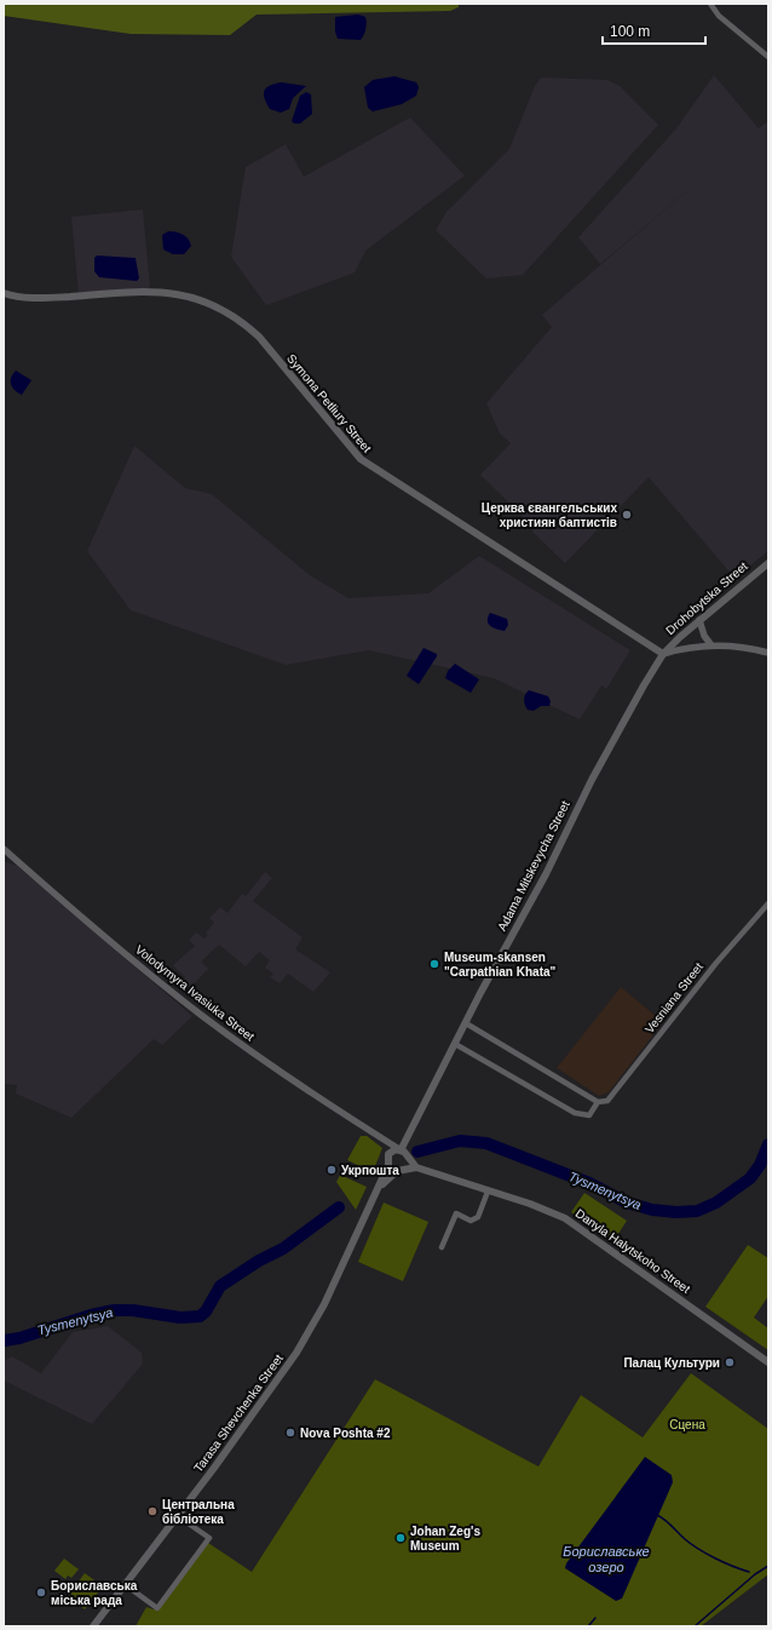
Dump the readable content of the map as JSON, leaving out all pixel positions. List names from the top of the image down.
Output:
{
  "streets": {
    "main road": [
      "Symona Petliury Street",
      "Drohobytska Street",
      "Adama Mitskevycha Street",
      "Danyla Halytskoho Street",
      "Tarasa Shevchenka Street"
    ],
    "street": ["Volodymyra Ivasiuka Street", "Vesniana Street"]
  },
  "crossings": [
    ["Symona Petliury Street", "Drohobytska Street"],
    ["Symona Petliury Street", "Adama Mitskevycha Street"],
    ["Drohobytska Street", "Adama Mitskevycha Street"],
    ["Adama Mitskevycha Street", "Volodymyra Ivasiuka Street"],
    ["Adama Mitskevycha Street", "Vesniana Street"]
  ],
  "water": ["Tysmenytsya", "Бориславське озеро"],
  "parks": ["Сцена"],
  "places": [
    "Церква євангельських християн баптистів",
    "Museum-skansen \"Carpathian Khata\"",
    "Укрпошта",
    "Палац Культури",
    "Nova Poshta #2",
    "Центральна бібліотека",
    "Johan Zeg's Museum",
    "Бориславська міська рада"
  ],
  "scale_bar": "100 m"
}
